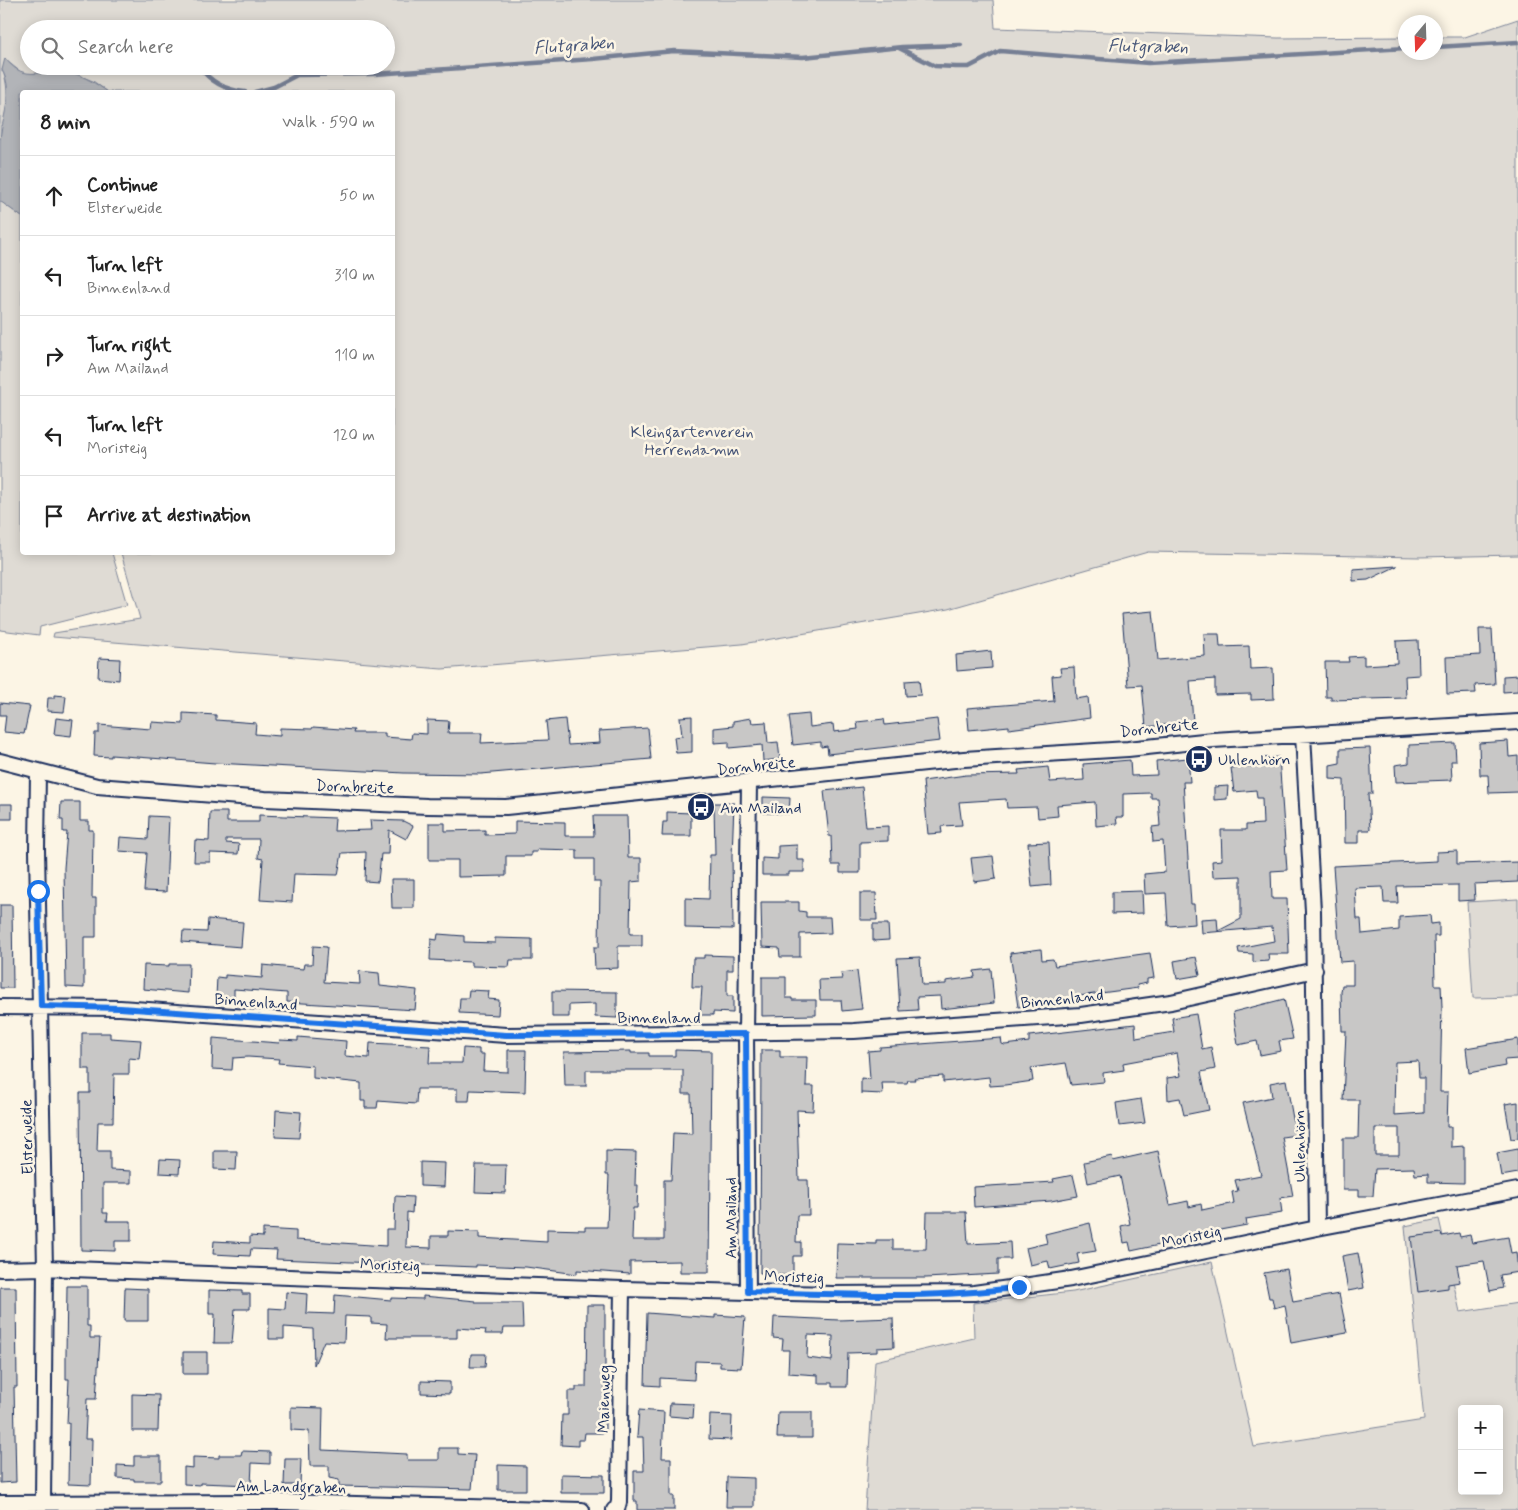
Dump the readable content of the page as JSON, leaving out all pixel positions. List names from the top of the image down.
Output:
{
  "streets": {
    "street": [
      "Dornbreite",
      "Binnenland",
      "Elsterweide",
      "Uhlenhörn",
      "Am Mailand",
      "Moristeig",
      "Maienweg",
      "Am Landgraben"
    ]
  },
  "crossings": [
    ["Dornbreite", "Elsterweide"],
    ["Dornbreite", "Uhlenhörn"],
    ["Dornbreite", "Am Mailand"],
    ["Binnenland", "Elsterweide"],
    ["Binnenland", "Uhlenhörn"],
    ["Binnenland", "Am Mailand"],
    ["Elsterweide", "Moristeig"],
    ["Elsterweide", "Am Landgraben"],
    ["Uhlenhörn", "Moristeig"],
    ["Am Mailand", "Moristeig"],
    ["Moristeig", "Maienweg"]
  ],
  "water": ["Flutgraben"],
  "parks": ["Kleingartenverein Herrendamm"],
  "places": {
    "bus stop": ["Uhlenhörn", "Am Mailand"]
  },
  "north": "bottom",
  "page": {
    "search": "Search here",
    "heading": ["8 min", "Walk · 590 m"],
    "list": [
      ["Continue", "Elsterweide", "50 m"],
      ["Turn left", "Binnenland", "310 m"],
      ["Turn right", "Am Mailand", "110 m"],
      ["Turn left", "Moristeig", "120 m"],
      "Arrive at destination"
    ],
    "map_buttons": ["+", "−"]
  }
}
